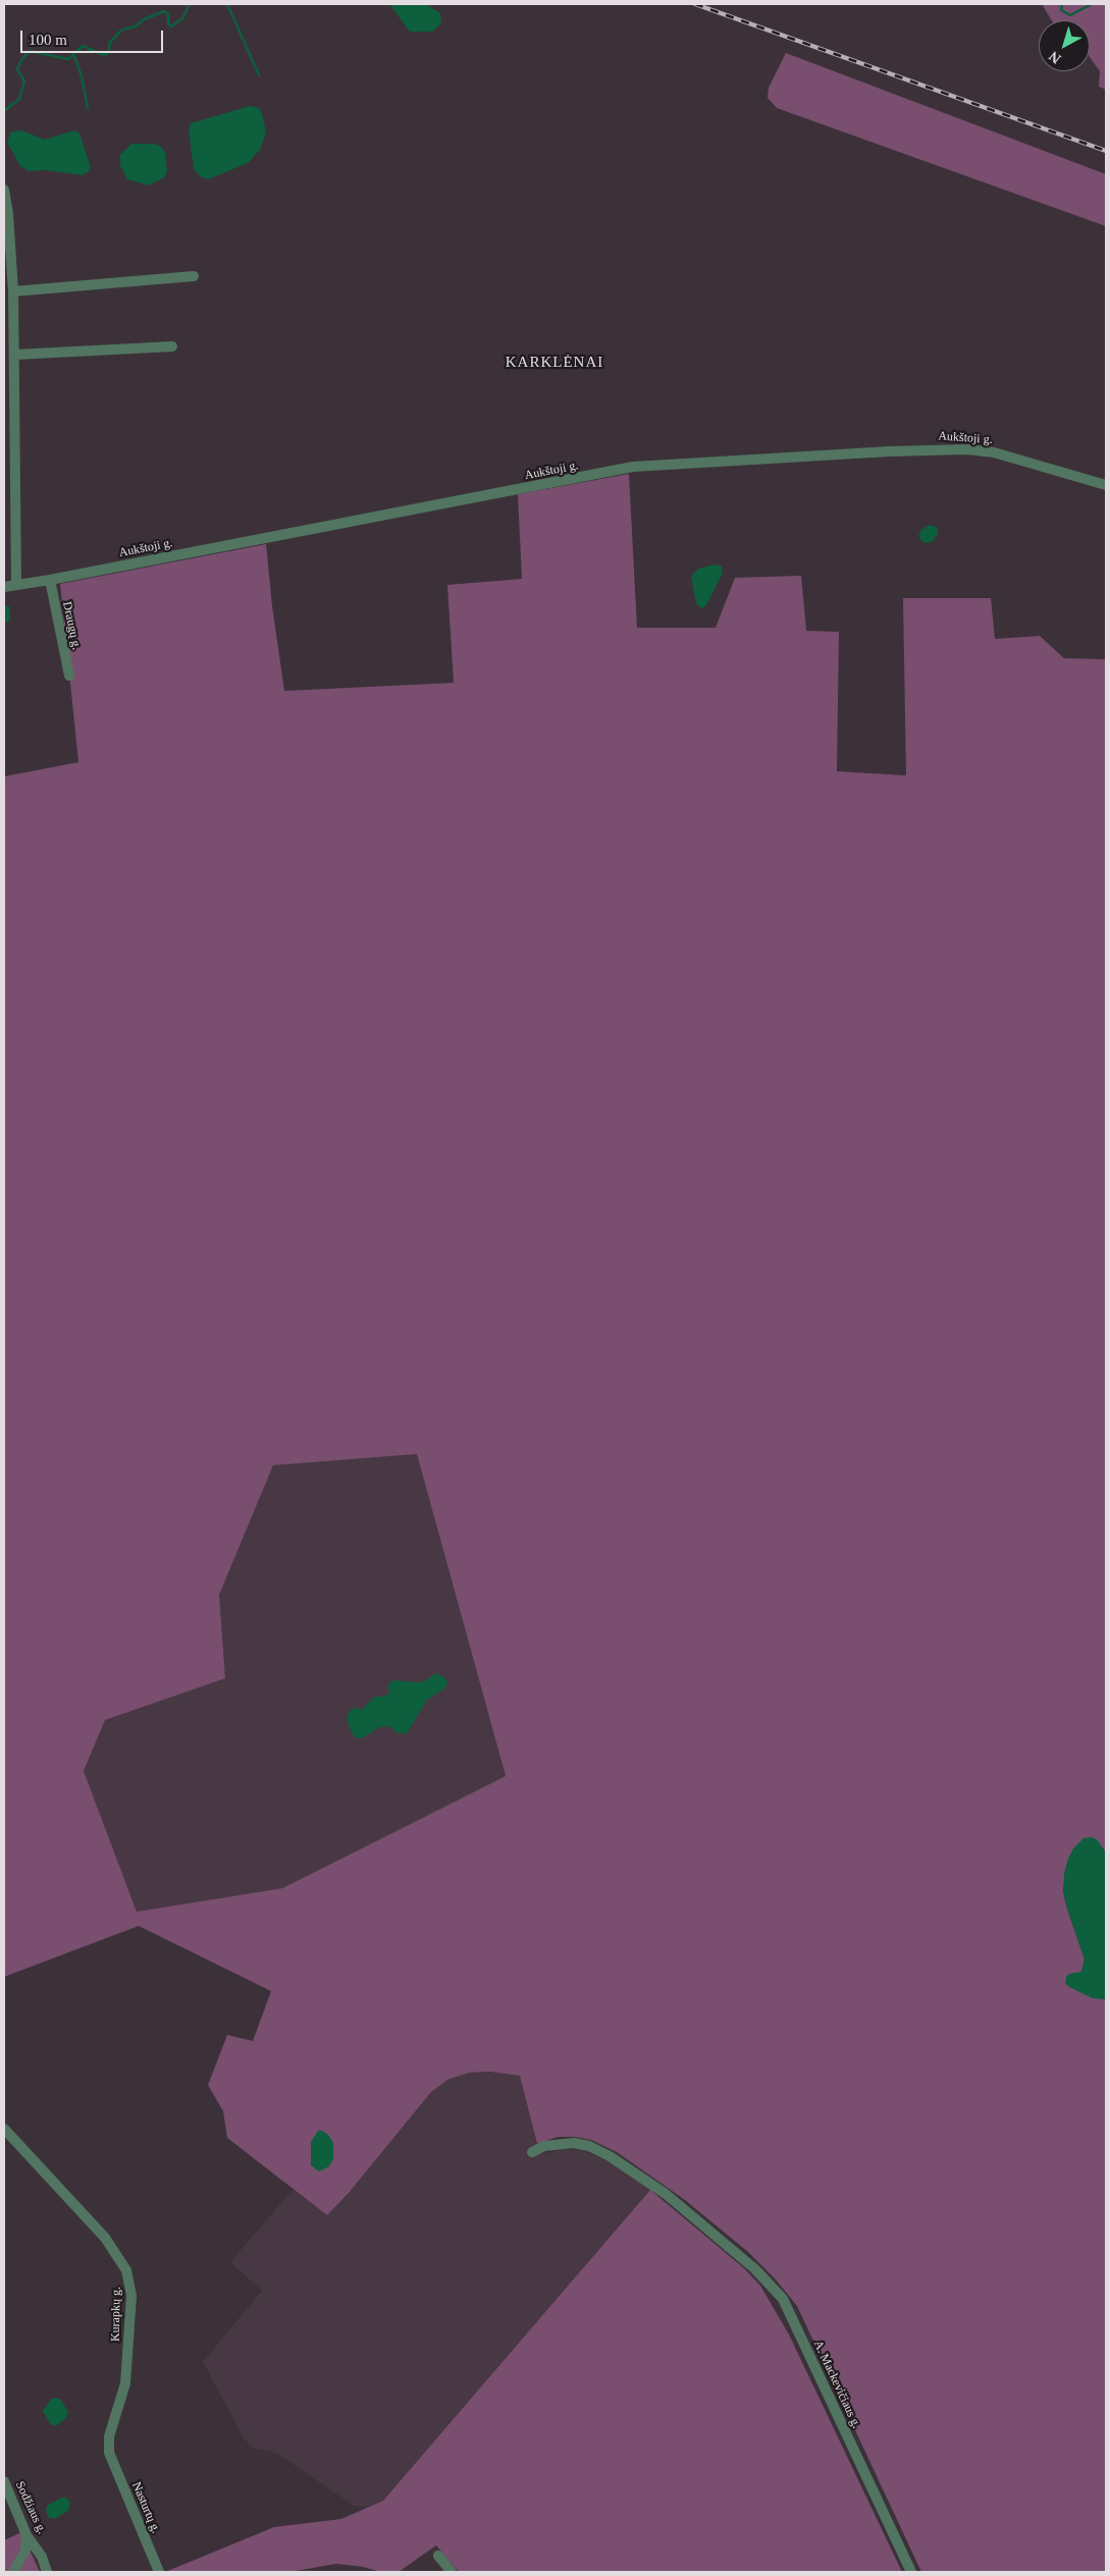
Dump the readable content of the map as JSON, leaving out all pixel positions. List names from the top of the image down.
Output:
{
  "streets": {
    "street": [
      "Aukštoji g.",
      "Draugų g.",
      "Kurapkų g.",
      "A. Mackevičiaus g.",
      "Sodžiaus g.",
      "Nasturtų g."
    ]
  },
  "crossings": [
    ["Aukštoji g.", "Draugų g."],
    ["Kurapkų g.", "Nasturtų g."]
  ],
  "districts": ["KARKLĖNAI"],
  "scale_bar": "100 m",
  "north": "bottom left"
}
